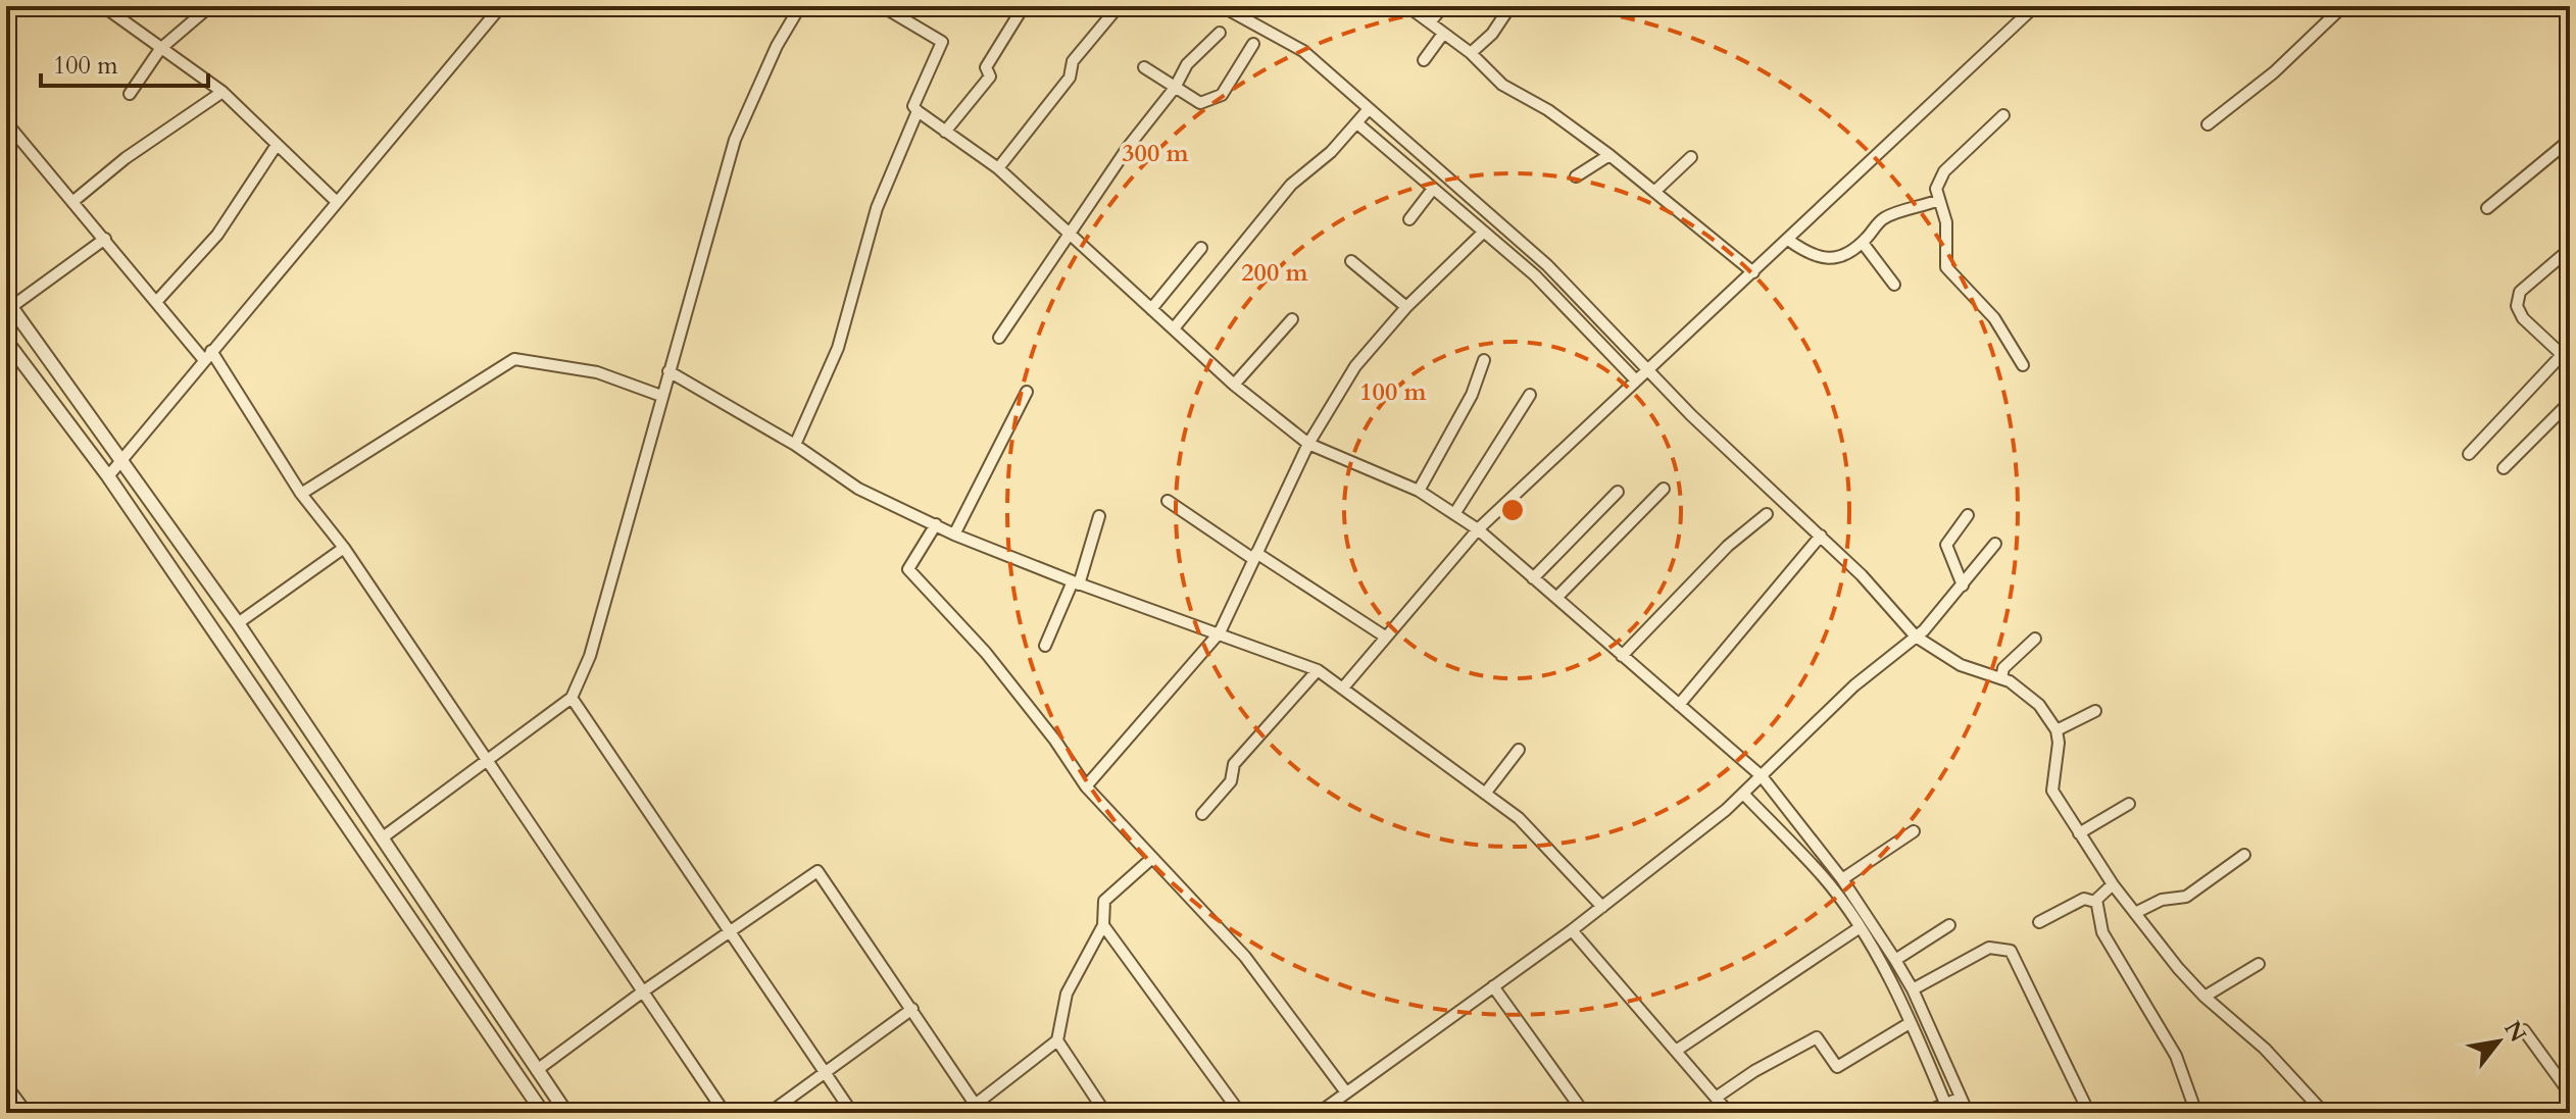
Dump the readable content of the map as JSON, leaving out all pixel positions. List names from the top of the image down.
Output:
{
  "scale_bar": "100 m",
  "north": "top right",
  "rings": ["300 m", "200 m", "100 m"]
}
